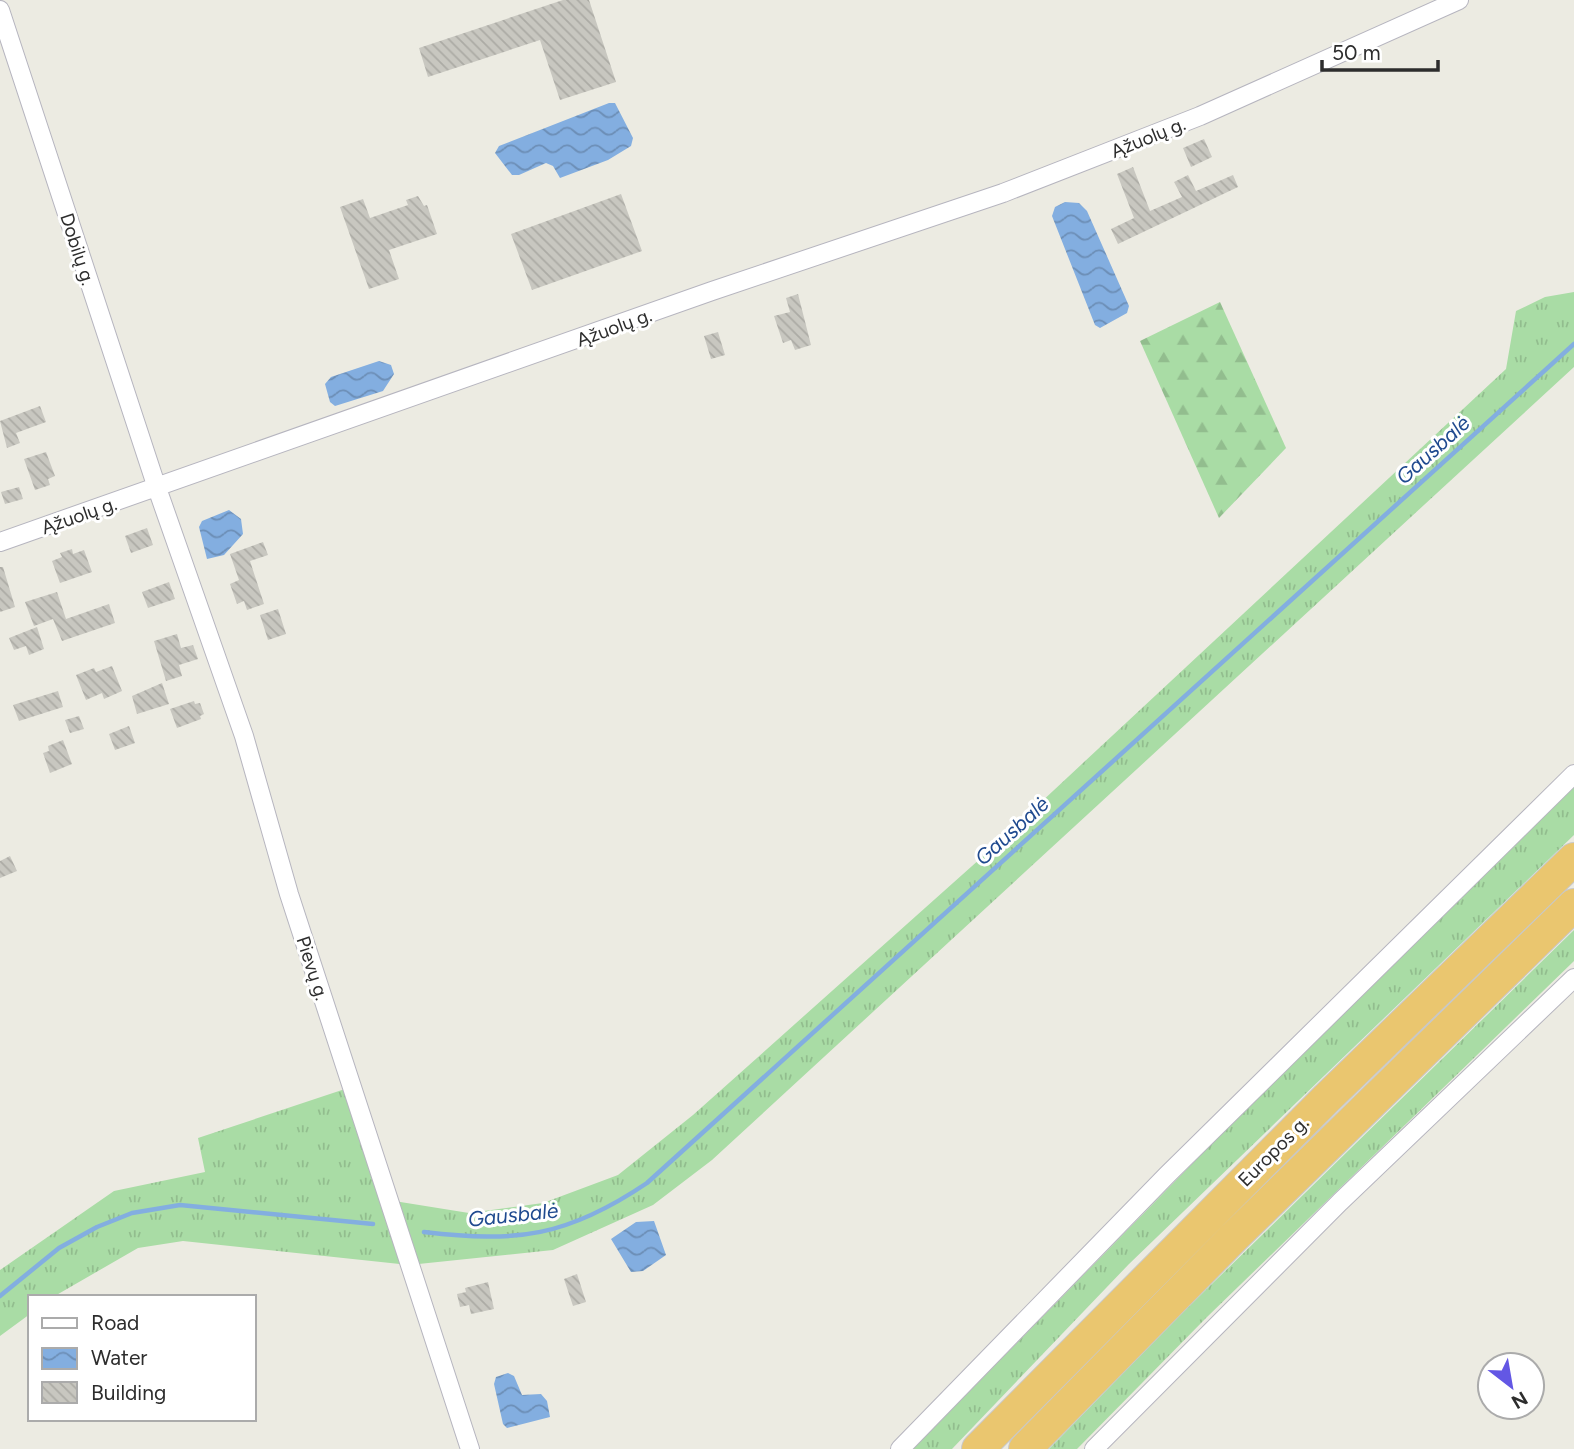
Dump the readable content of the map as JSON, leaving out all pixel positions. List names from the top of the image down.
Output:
{
  "streets": {
    "highway": ["Europos g."],
    "street": ["Ąžuolų g.", "Dobilų g.", "Pievų g."]
  },
  "crossings": [
    ["Ąžuolų g.", "Dobilų g."],
    ["Ąžuolų g.", "Pievų g."],
    ["Dobilų g.", "Pievų g."]
  ],
  "water": ["Gausbalė"],
  "legend": ["Road", "Water", "Building"],
  "scale_bar": "50 m",
  "north": "bottom right"
}
